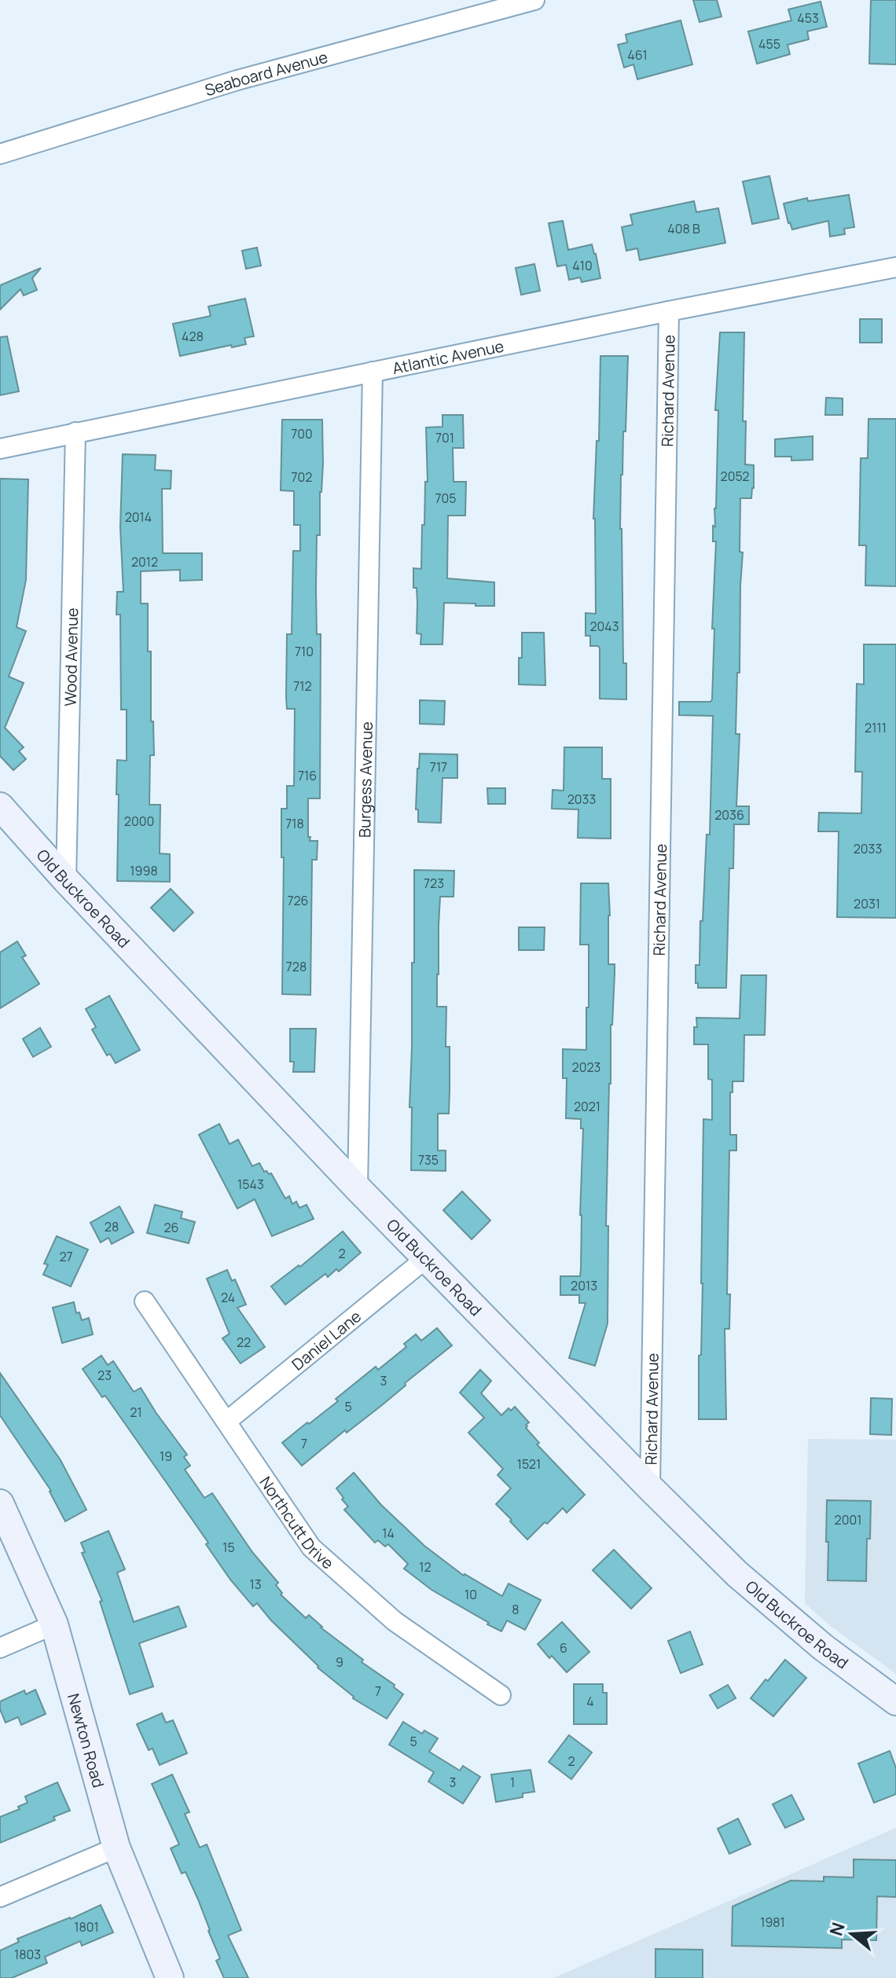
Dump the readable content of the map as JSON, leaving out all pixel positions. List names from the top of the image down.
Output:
{
  "streets": {
    "main road": ["Old Buckroe Road", "Newton Road"],
    "street": [
      "Seaboard Avenue",
      "Atlantic Avenue",
      "Richard Avenue",
      "Wood Avenue",
      "Burgess Avenue",
      "Daniel Lane",
      "Northcutt Drive"
    ]
  },
  "crossings": [
    ["Atlantic Avenue", "Richard Avenue"],
    ["Atlantic Avenue", "Wood Avenue"],
    ["Atlantic Avenue", "Burgess Avenue"],
    ["Richard Avenue", "Old Buckroe Road"],
    ["Wood Avenue", "Old Buckroe Road"],
    ["Burgess Avenue", "Old Buckroe Road"],
    ["Old Buckroe Road", "Daniel Lane"],
    ["Daniel Lane", "Northcutt Drive"]
  ],
  "house_numbers": [
    "453",
    "455",
    "461",
    "408 B",
    "410",
    "428",
    "700",
    "701",
    "2052",
    "702",
    "705",
    "2014",
    "2012",
    "2043",
    "710",
    "712",
    "2111",
    "717",
    "716",
    "2033",
    "2036",
    "2000",
    "718",
    "2033",
    "1998",
    "723",
    "726",
    "2031",
    "728",
    "2023",
    "2021",
    "735",
    "1543",
    "28",
    "26",
    "2",
    "27",
    "2013",
    "24",
    "22",
    "23",
    "3",
    "5",
    "21",
    "7",
    "19",
    "1521",
    "2001",
    "14",
    "15",
    "12",
    "13",
    "10",
    "8",
    "6",
    "9",
    "7",
    "4",
    "5",
    "2",
    "3",
    "1",
    "1981",
    "1801",
    "1803"
  ],
  "north": "left"
}
